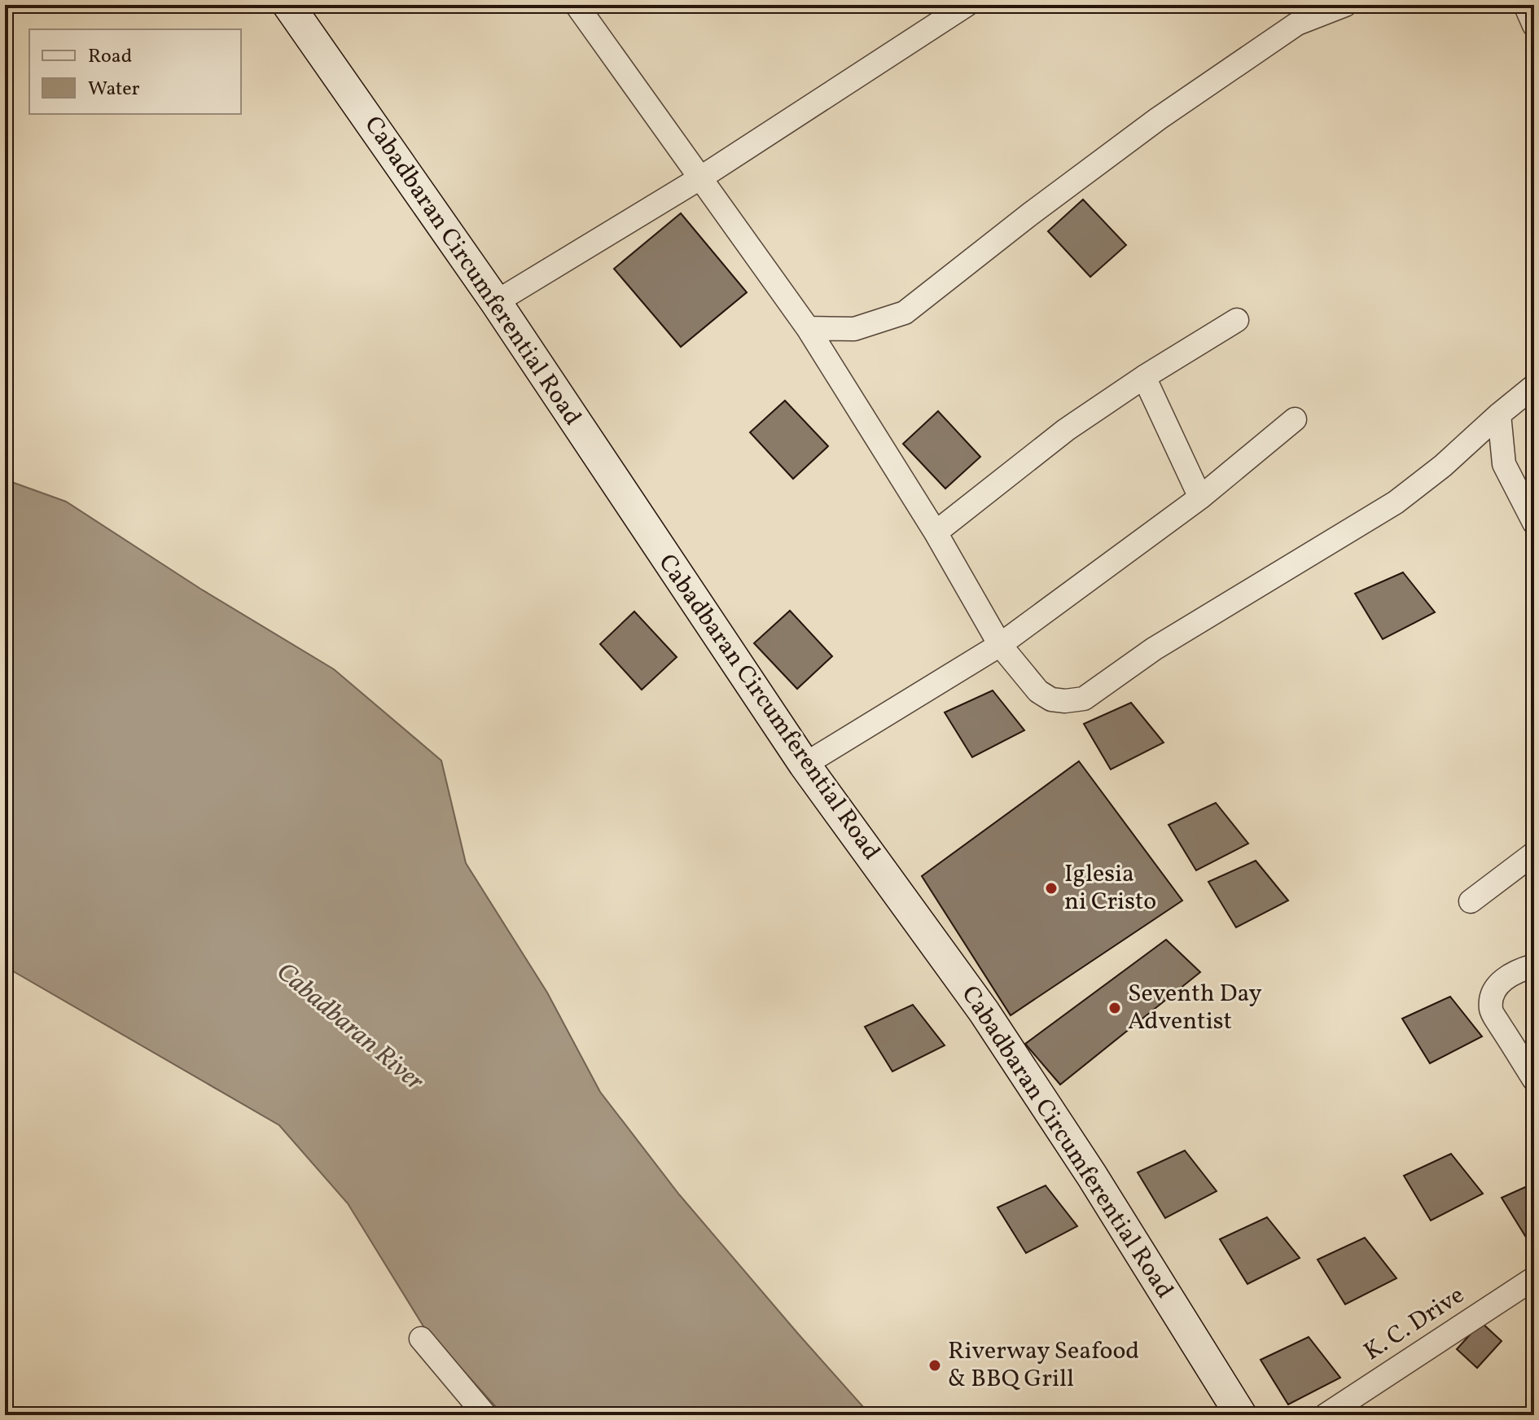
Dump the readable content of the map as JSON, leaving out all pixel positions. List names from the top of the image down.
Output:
{
  "streets": {
    "main road": ["Cabadbaran Circumferential Road"],
    "street": ["K. C. Drive"]
  },
  "water": ["Cabadbaran River"],
  "places": ["Iglesia ni Cristo", "Seventh Day Adventist", "Riverway Seafood & BBQ Grill"],
  "legend": ["Road", "Water"]
}
